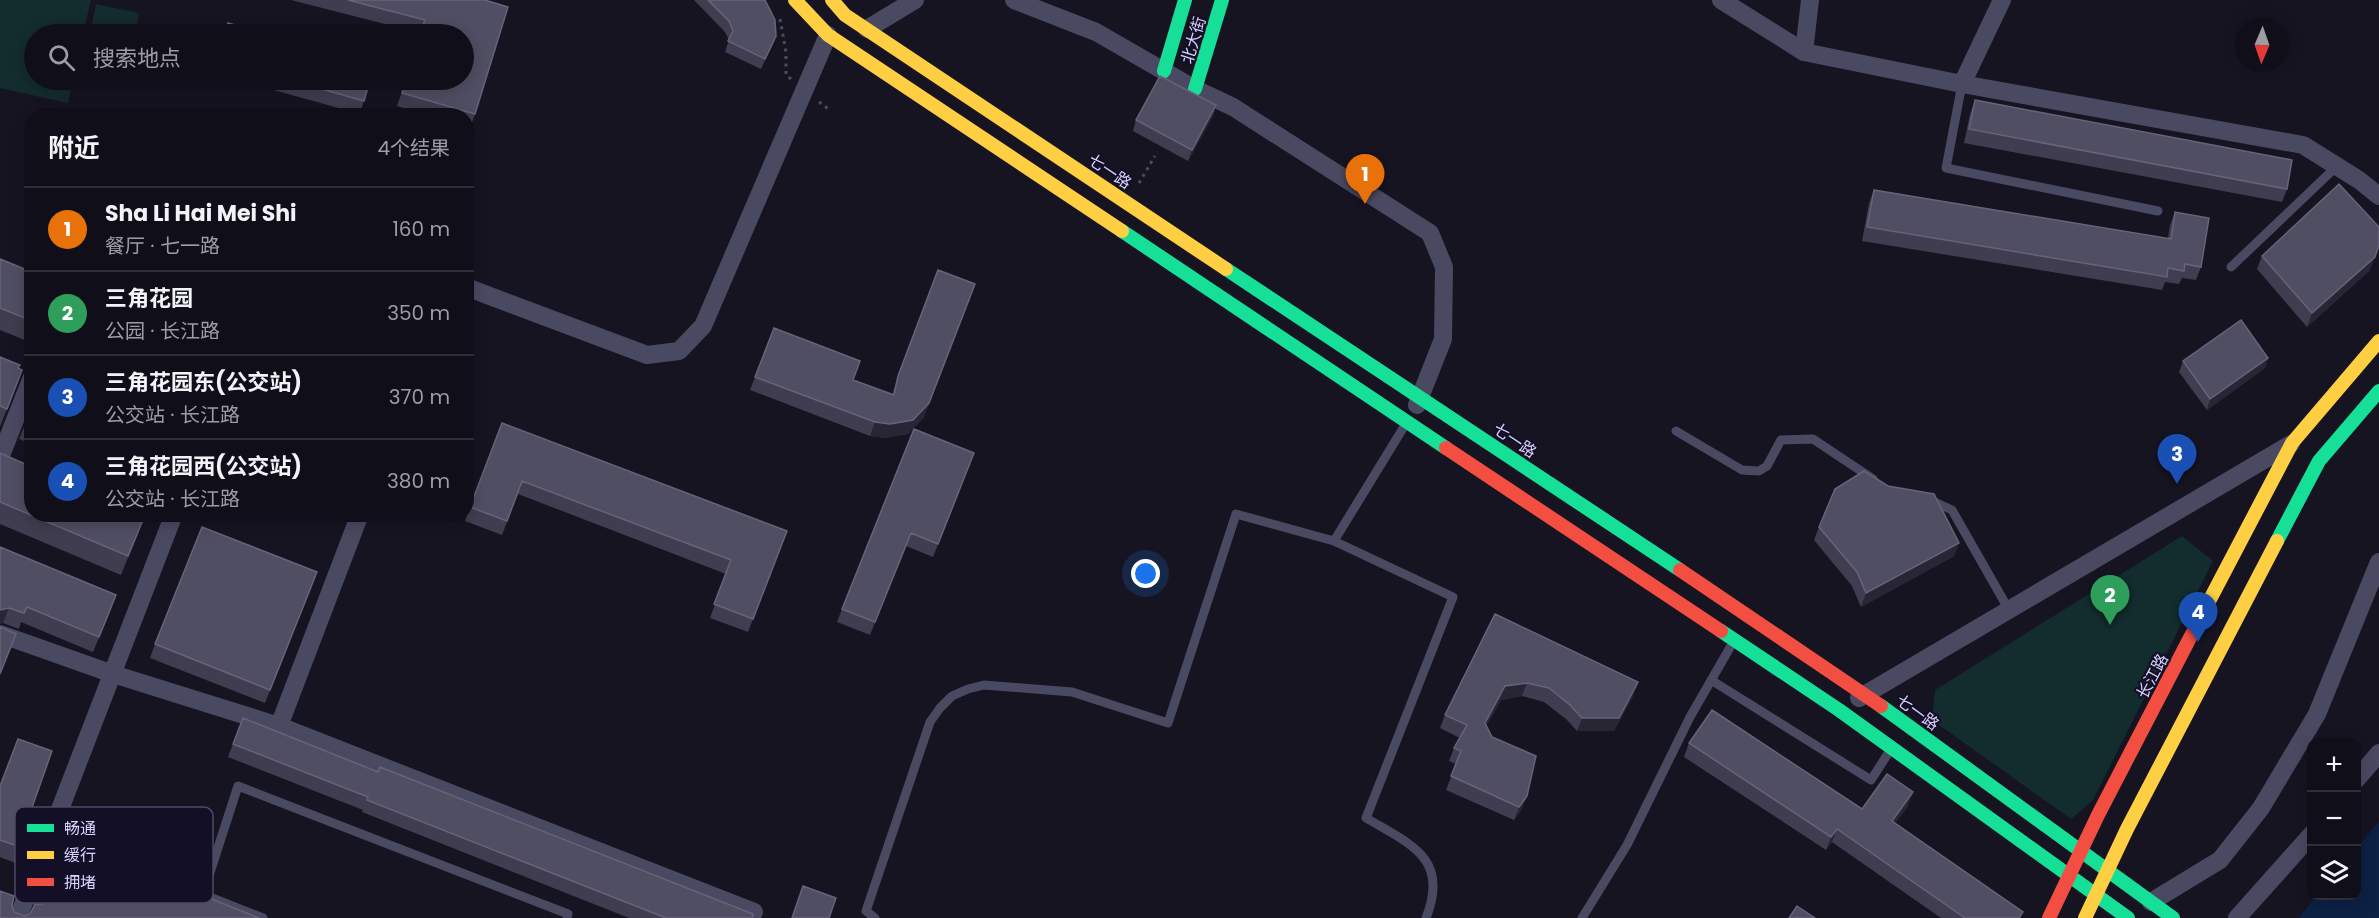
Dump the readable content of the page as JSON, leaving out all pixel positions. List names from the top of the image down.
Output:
{
  "streets": {
    "main road": ["北大街", "七一路", "长江路"]
  },
  "crossings": [
    ["七一路", "长江路"]
  ],
  "legend": ["畅通", "缓行", "拥堵"],
  "north": "bottom",
  "page": {
    "search": "搜索地点",
    "heading": ["附近", "4个结果"],
    "pins": [
      "1",
      "3",
      "2",
      "4"
    ],
    "list": [
      {
        "mark": "1",
        "name": "Sha Li Hai Mei Shi",
        "note": "餐厅 · 七一路",
        "value": "160 m"
      },
      {
        "mark": "2",
        "name": "三角花园",
        "note": "公园 · 长江路",
        "value": "350 m"
      },
      {
        "mark": "3",
        "name": "三角花园东(公交站)",
        "note": "公交站 · 长江路",
        "value": "370 m"
      },
      {
        "mark": "4",
        "name": "三角花园西(公交站)",
        "note": "公交站 · 长江路",
        "value": "380 m"
      }
    ],
    "map_buttons": ["+", "−"]
  }
}
